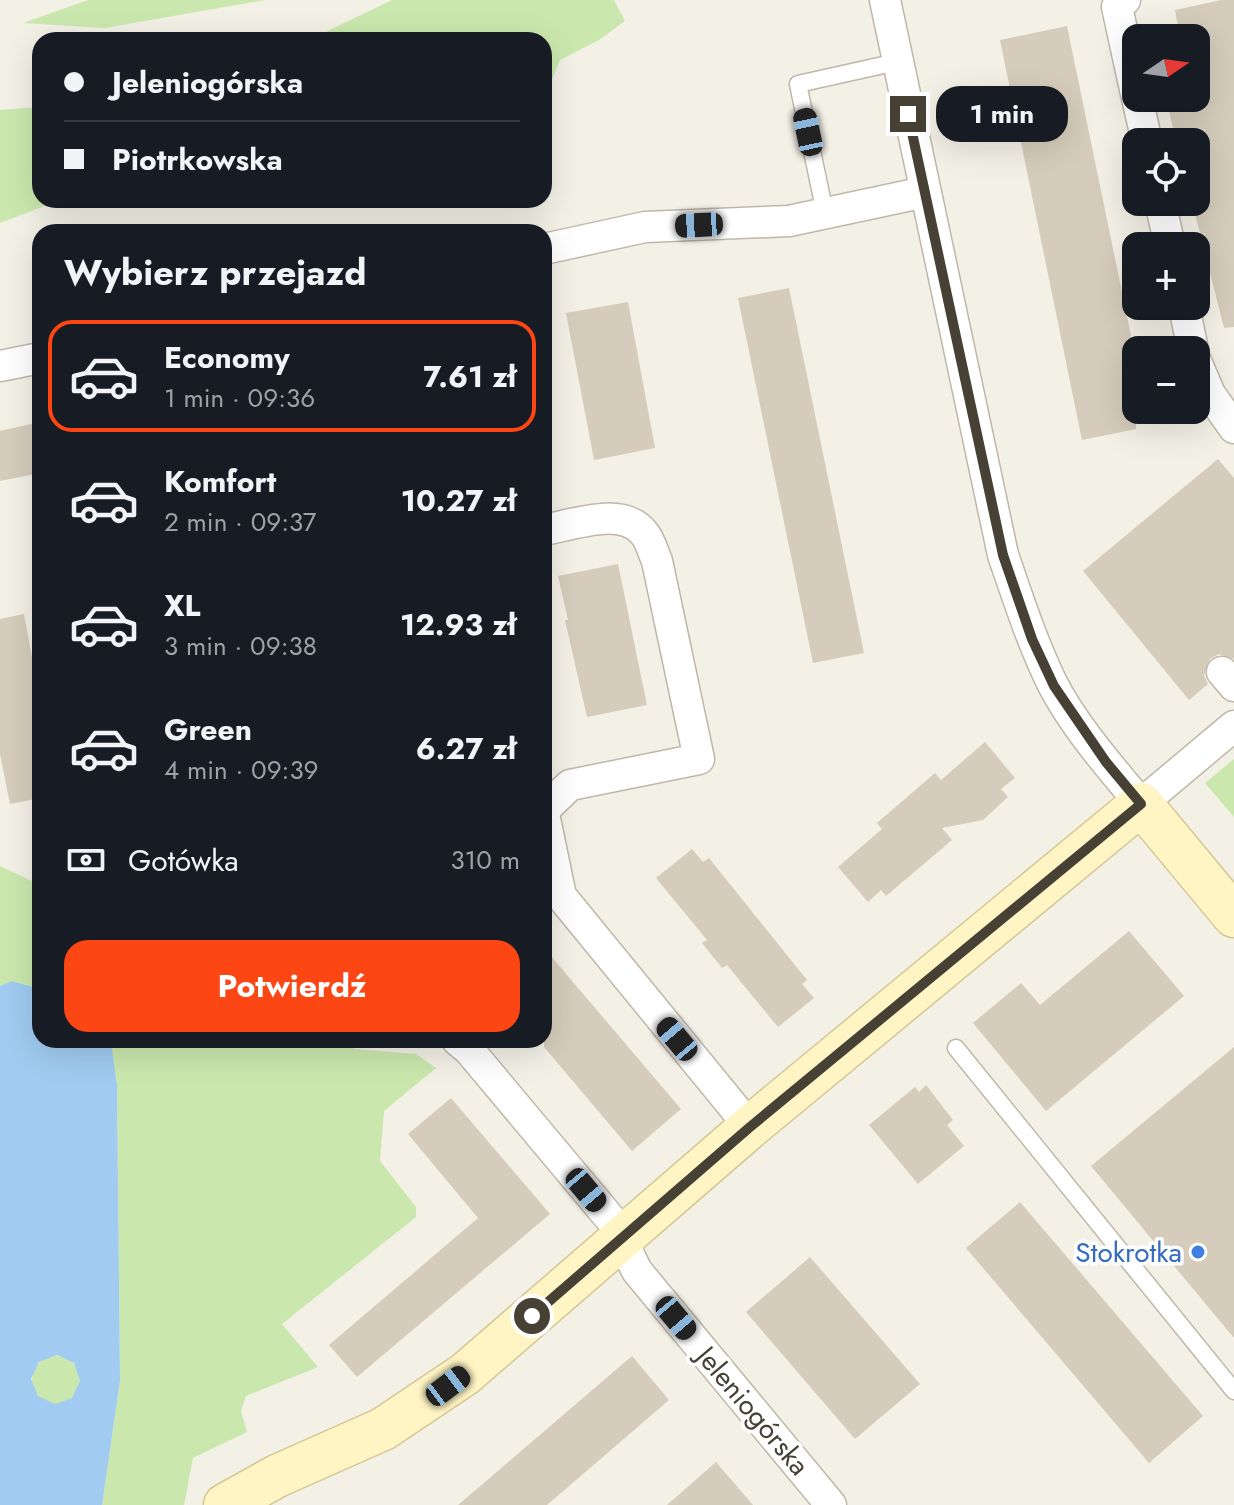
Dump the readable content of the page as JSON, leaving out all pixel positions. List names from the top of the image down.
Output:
{
  "streets": {
    "street": ["Jeleniogórska"]
  },
  "places": ["Stokrotka"],
  "north": "right",
  "page": {
    "map_buttons": ["+", "−"],
    "banner": ["Jeleniogórska", "Piotrkowska"],
    "bubble": "1 min",
    "heading": "Wybierz przejazd",
    "list": [
      {
        "name": "Economy",
        "note": "1 min · 09:36",
        "value": "7.61 zł"
      },
      {
        "name": "Komfort",
        "note": "2 min · 09:37",
        "value": "10.27 zł"
      },
      {
        "name": "XL",
        "note": "3 min · 09:38",
        "value": "12.93 zł"
      },
      {
        "name": "Green",
        "note": "4 min · 09:39",
        "value": "6.27 zł"
      }
    ],
    "pay": ["Gotówka", "310 m"],
    "buttons": "Potwierdź"
  }
}
